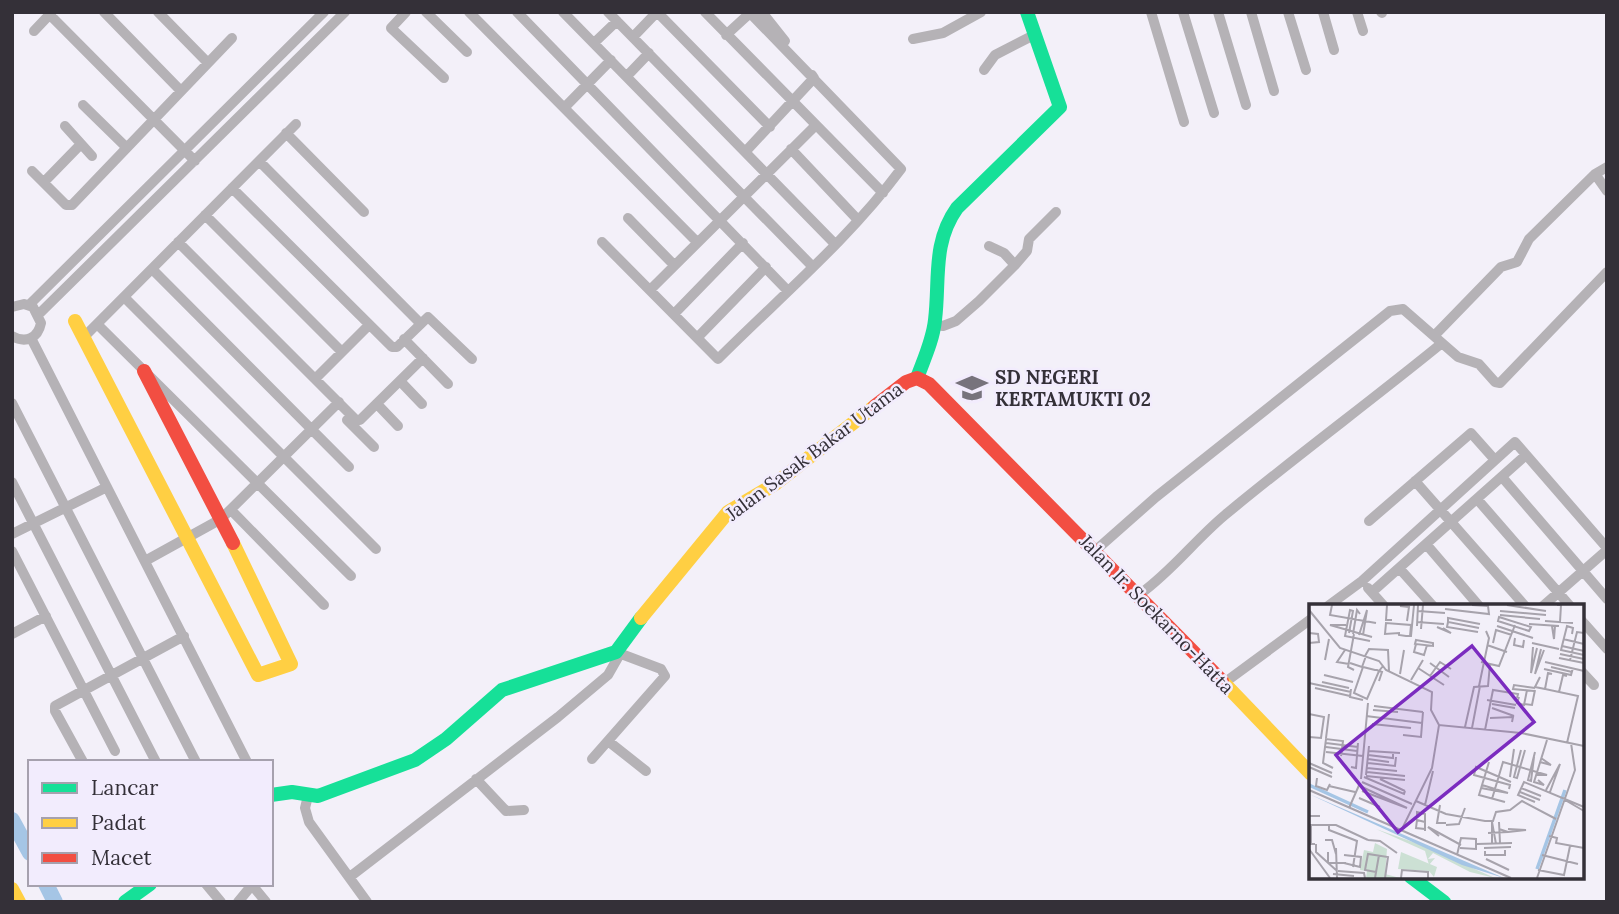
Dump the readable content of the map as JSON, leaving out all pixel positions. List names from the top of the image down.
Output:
{
  "streets": {
    "main road": ["Jalan Sasak Bakar Utama", "Jalan Ir. Soekarno-Hatta"]
  },
  "crossings": [
    ["Jalan Sasak Bakar Utama", "Jalan Ir. Soekarno-Hatta"]
  ],
  "places": {
    "school or university": ["SD NEGERI KERTAMUKTI 02"]
  },
  "legend": ["Lancar", "Padat", "Macet"]
}
